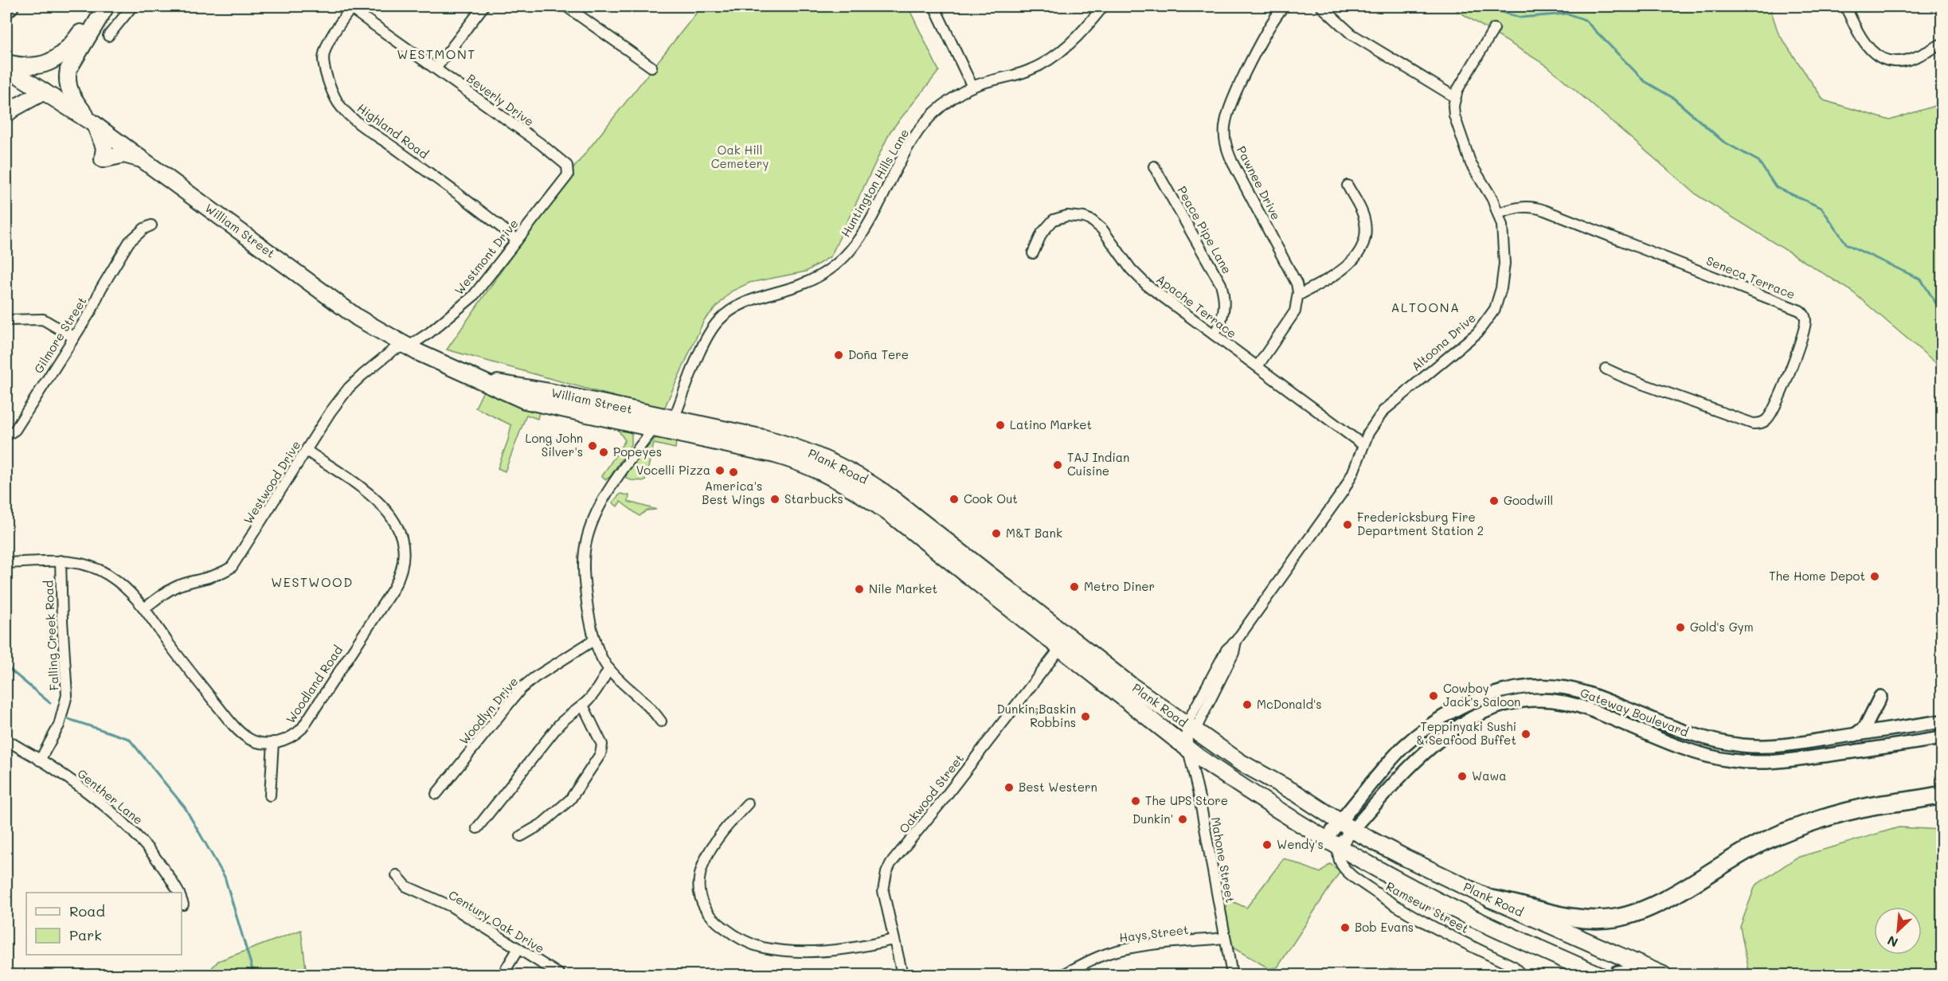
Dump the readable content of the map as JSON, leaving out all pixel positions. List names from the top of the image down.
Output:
{
  "streets": {
    "highway": ["William Street", "Plank Road"],
    "street": [
      "Beverly Drive",
      "Highland Road",
      "Huntington Hills Lane",
      "Pawnee Drive",
      "Peace Pipe Lane",
      "Westmont Drive",
      "Seneca Terrace",
      "Apache Terrace",
      "Gilmore Street",
      "Altoona Drive",
      "Westwood Drive",
      "Falling Creek Road",
      "Woodland Road",
      "Woodlyn Drive",
      "Gateway Boulevard",
      "Oakwood Street",
      "Genther Lane",
      "Mahone Street",
      "Ramseur Street",
      "Century Oak Drive",
      "Hays Street"
    ]
  },
  "crossings": [
    ["Beverly Drive", "Highland Road"],
    ["Beverly Drive", "Westmont Drive"],
    ["Highland Road", "Westmont Drive"],
    ["Huntington Hills Lane", "William Street"],
    ["Huntington Hills Lane", "Plank Road"],
    ["Peace Pipe Lane", "Apache Terrace"],
    ["William Street", "Westmont Drive"],
    ["William Street", "Plank Road"],
    ["William Street", "Westwood Drive"],
    ["Westmont Drive", "Westwood Drive"],
    ["Seneca Terrace", "Altoona Drive"],
    ["Apache Terrace", "Altoona Drive"],
    ["Altoona Drive", "Plank Road"],
    ["Plank Road", "Gateway Boulevard"],
    ["Plank Road", "Oakwood Street"],
    ["Plank Road", "Mahone Street"],
    ["Plank Road", "Ramseur Street"],
    ["Westwood Drive", "Woodland Road"],
    ["Falling Creek Road", "Woodland Road"],
    ["Falling Creek Road", "Genther Lane"],
    ["Gateway Boulevard", "Ramseur Street"],
    ["Mahone Street", "Hays Street"]
  ],
  "districts": ["WESTMONT", "ALTOONA", "WESTWOOD"],
  "parks": ["Oak Hill Cemetery"],
  "places": [
    "Doña Tere",
    "Latino Market",
    "Long John Silver's",
    "Popeyes",
    "TAJ Indian Cuisine",
    "Vocelli Pizza",
    "America's Best Wings",
    "Starbucks",
    "Cook Out",
    "Goodwill",
    "Fredericksburg Fire Department Station 2",
    "M&T Bank",
    "The Home Depot",
    "Metro Diner",
    "Nile Market",
    "Gold's Gym",
    "Cowboy Jack's Saloon",
    "McDonald's",
    "Dunkin;Baskin Robbins",
    "Teppinyaki Sushi & Seafood Buffet",
    "Wawa",
    "Best Western",
    "The UPS Store",
    "Dunkin'",
    "Wendy's",
    "Bob Evans"
  ],
  "legend": ["Road", "Park"],
  "north": "bottom left"
}
